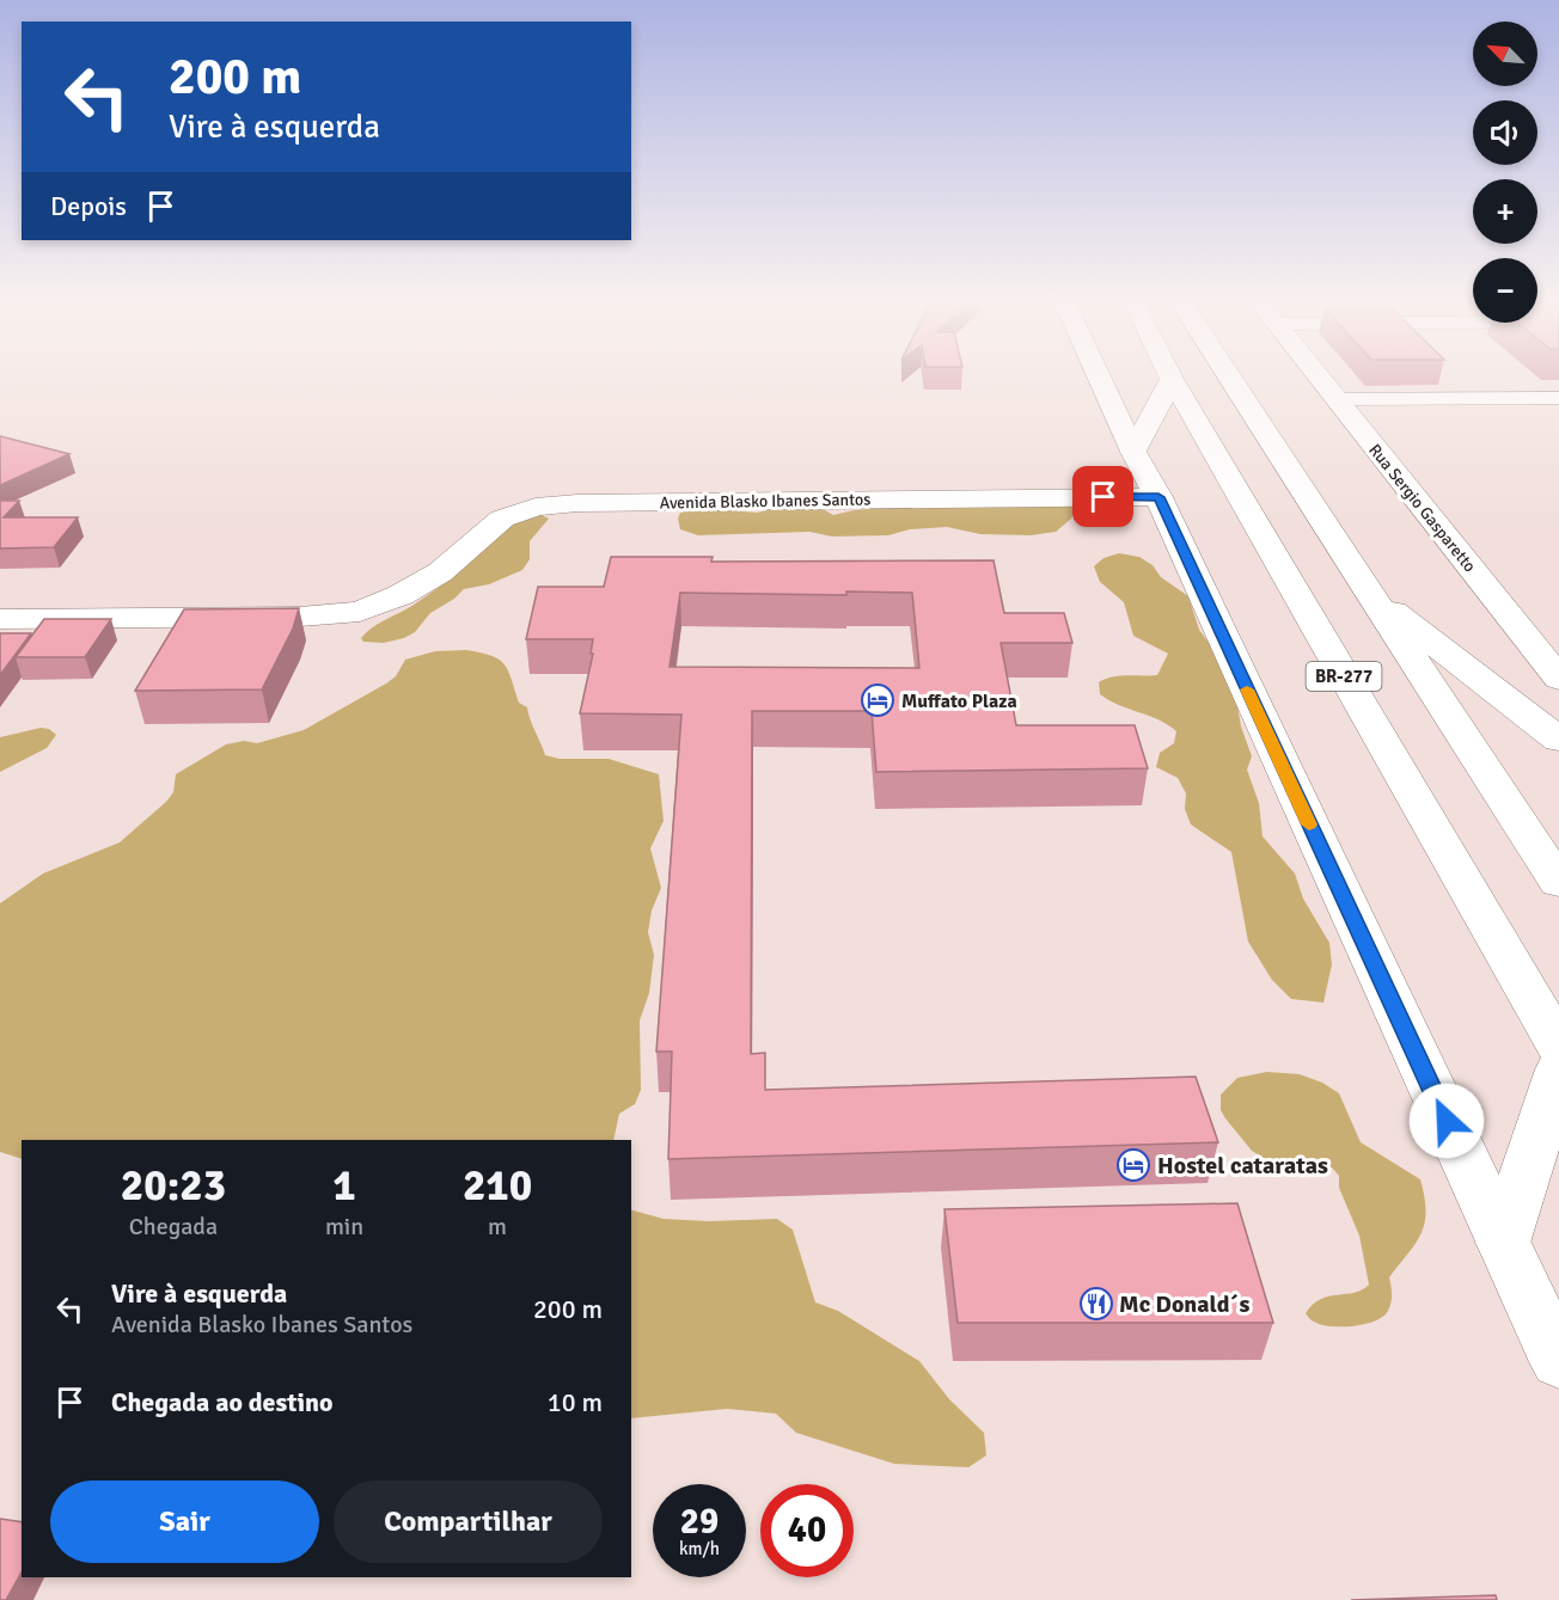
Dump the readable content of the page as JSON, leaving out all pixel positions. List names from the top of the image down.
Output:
{
  "streets": {
    "main road": ["Avenida Blasko Ibanes Santos", "Rua Sergio Gasparetto", "BR-277"]
  },
  "places": {
    "hotel": ["Muffato Plaza", "Hostel cataratas"],
    "restaurant": ["Mc Donald´s"]
  },
  "north": "top left",
  "page": {
    "map_buttons": ["+", "−"],
    "turn": ["200 m", "Vire à esquerda"],
    "then": "Depois",
    "eta": [
      "20:23",
      "Chegada",
      "1",
      "min",
      "210",
      "m"
    ],
    "list": [
      {
        "name": "Vire à esquerda",
        "note": "Avenida Blasko Ibanes Santos",
        "value": "200 m"
      },
      {
        "name": "Chegada ao destino",
        "value": "10 m"
      }
    ],
    "buttons": ["Sair", "Compartilhar"],
    "speed": "29 km/h",
    "limit": "40"
  }
}
